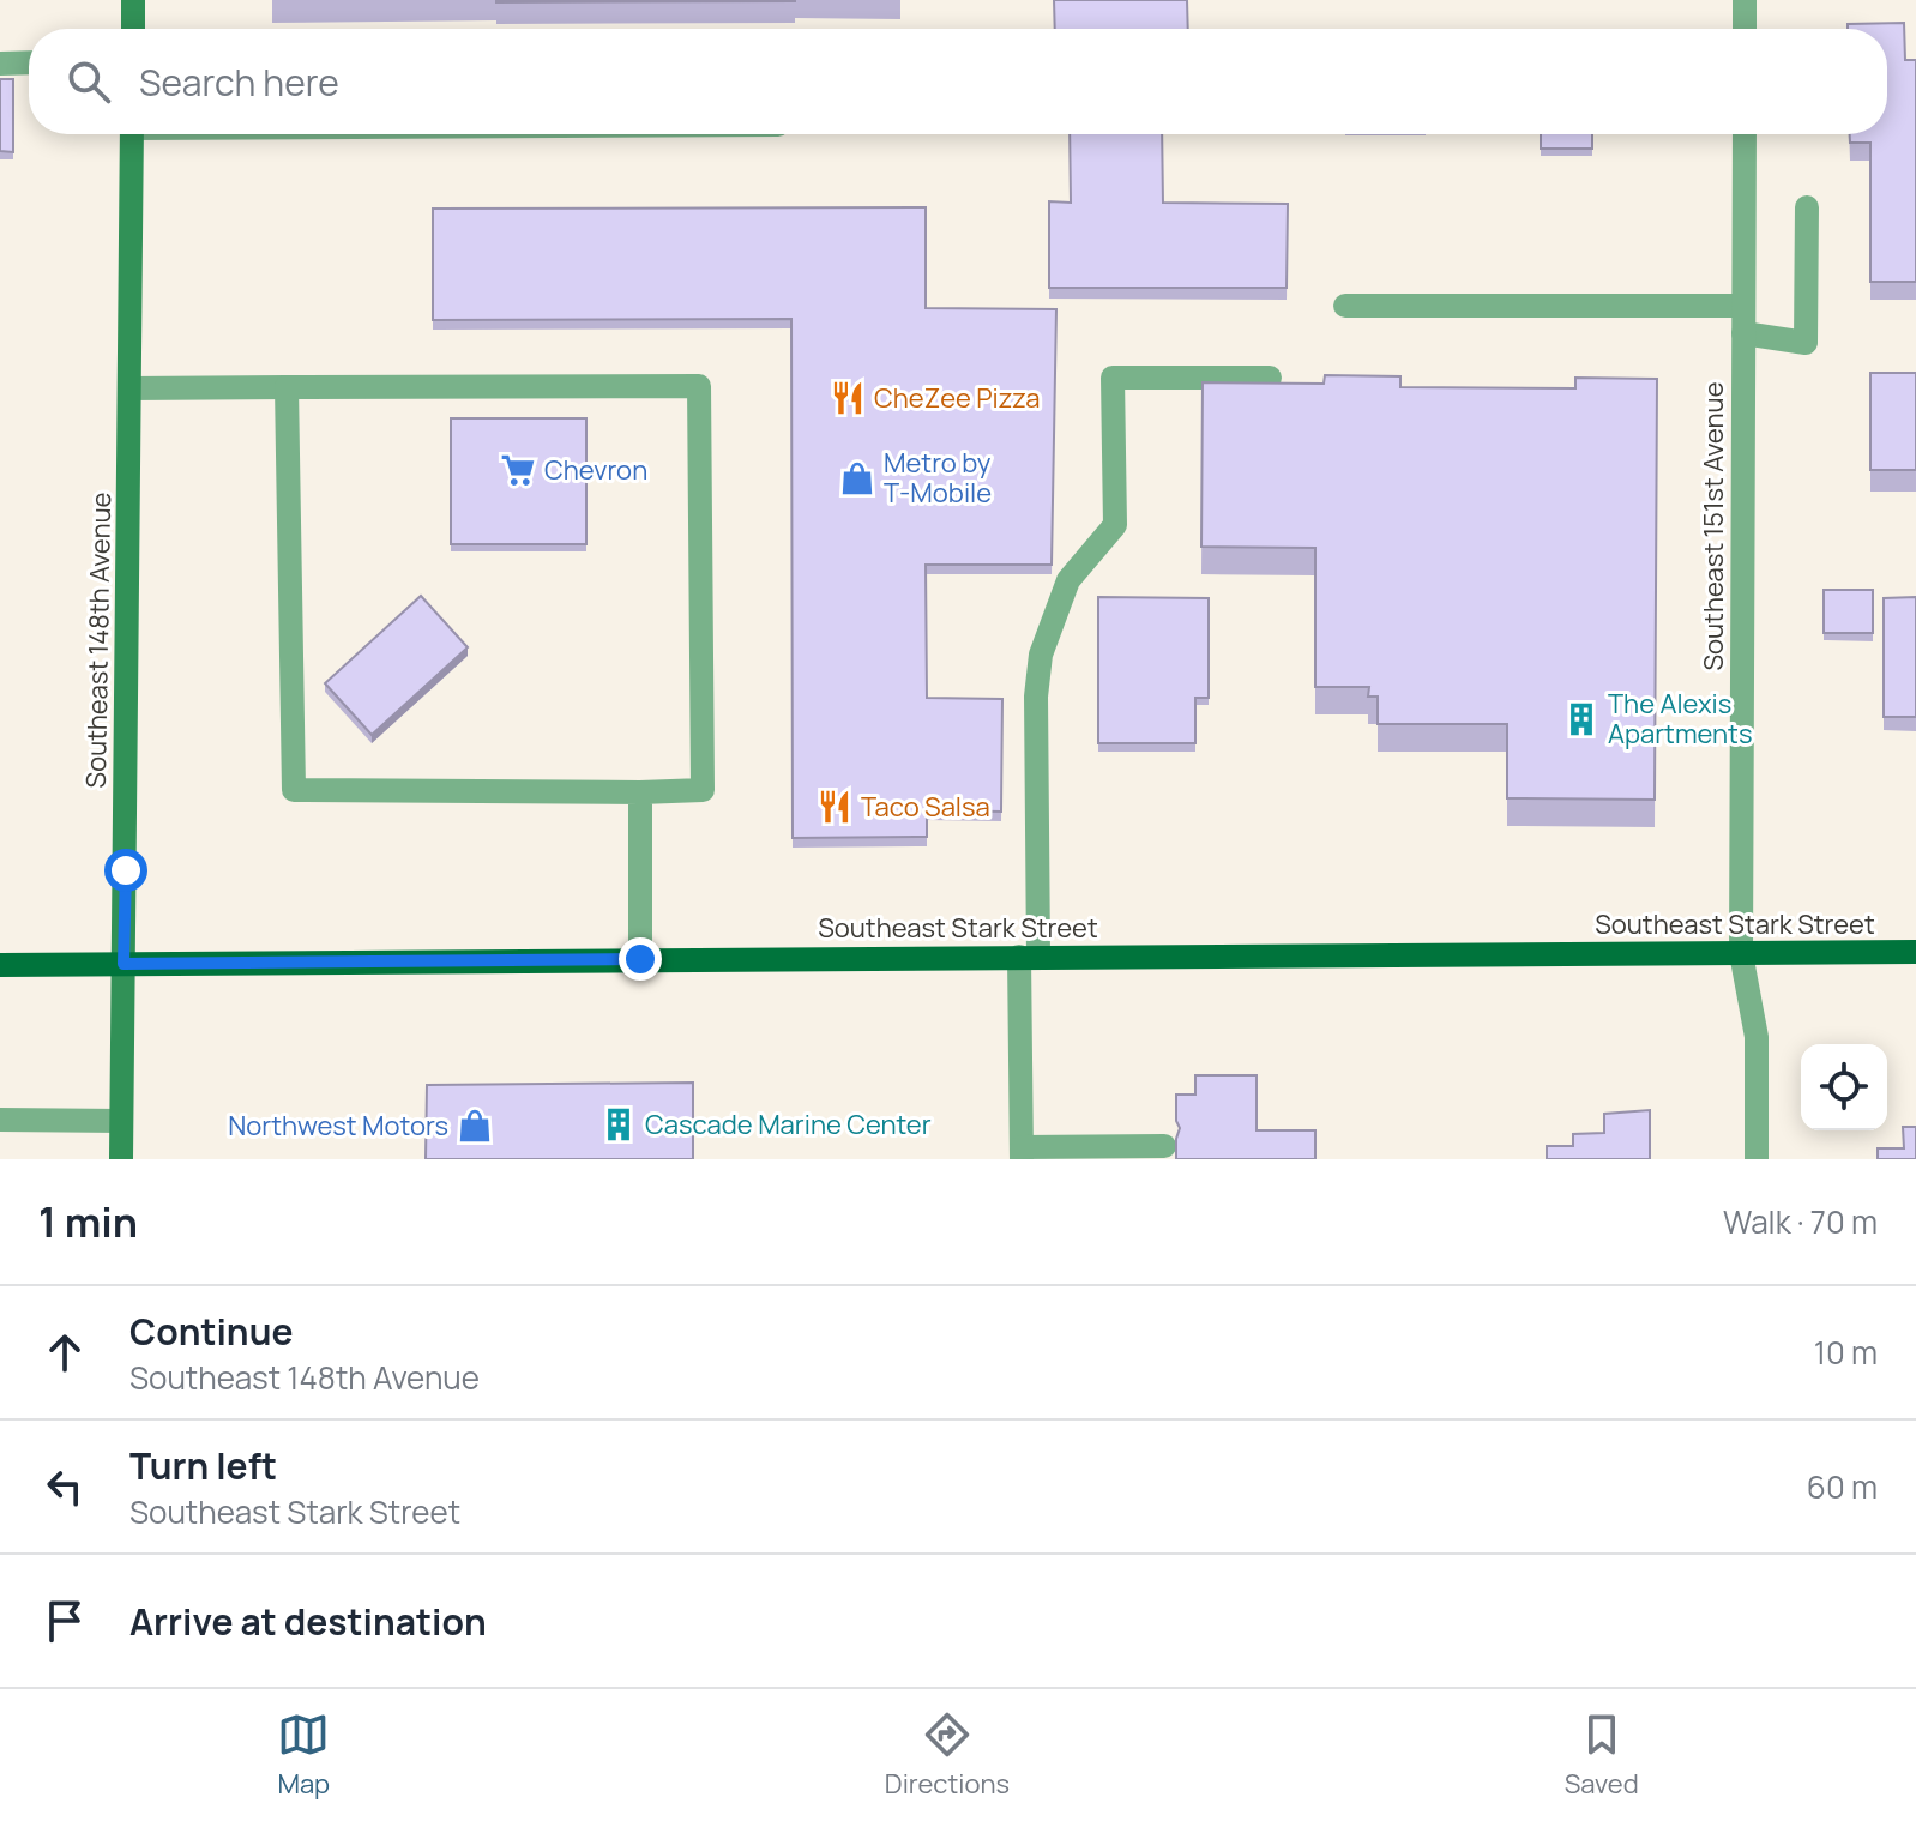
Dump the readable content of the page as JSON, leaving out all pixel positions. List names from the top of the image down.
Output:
{
  "streets": {
    "main road": ["Southeast 148th Avenue", "Southeast Stark Street"],
    "street": ["Southeast 151st Avenue"]
  },
  "crossings": [
    ["Southeast 151st Avenue", "Southeast Stark Street"],
    ["Southeast 148th Avenue", "Southeast Stark Street"]
  ],
  "places": {
    "restaurant": ["CheZee Pizza", "Taco Salsa"],
    "supermarket": ["Chevron"],
    "shop": ["Metro by T-Mobile", "Northwest Motors"],
    "building": ["The Alexis Apartments", "Cascade Marine Center"]
  },
  "page": {
    "search": "Search here",
    "heading": ["1 min", "Walk · 70 m"],
    "list": [
      ["Continue", "Southeast 148th Avenue", "10 m"],
      ["Turn left", "Southeast Stark Street", "60 m"],
      "Arrive at destination"
    ],
    "nav": ["Map", "Directions", "Saved"]
  }
}
